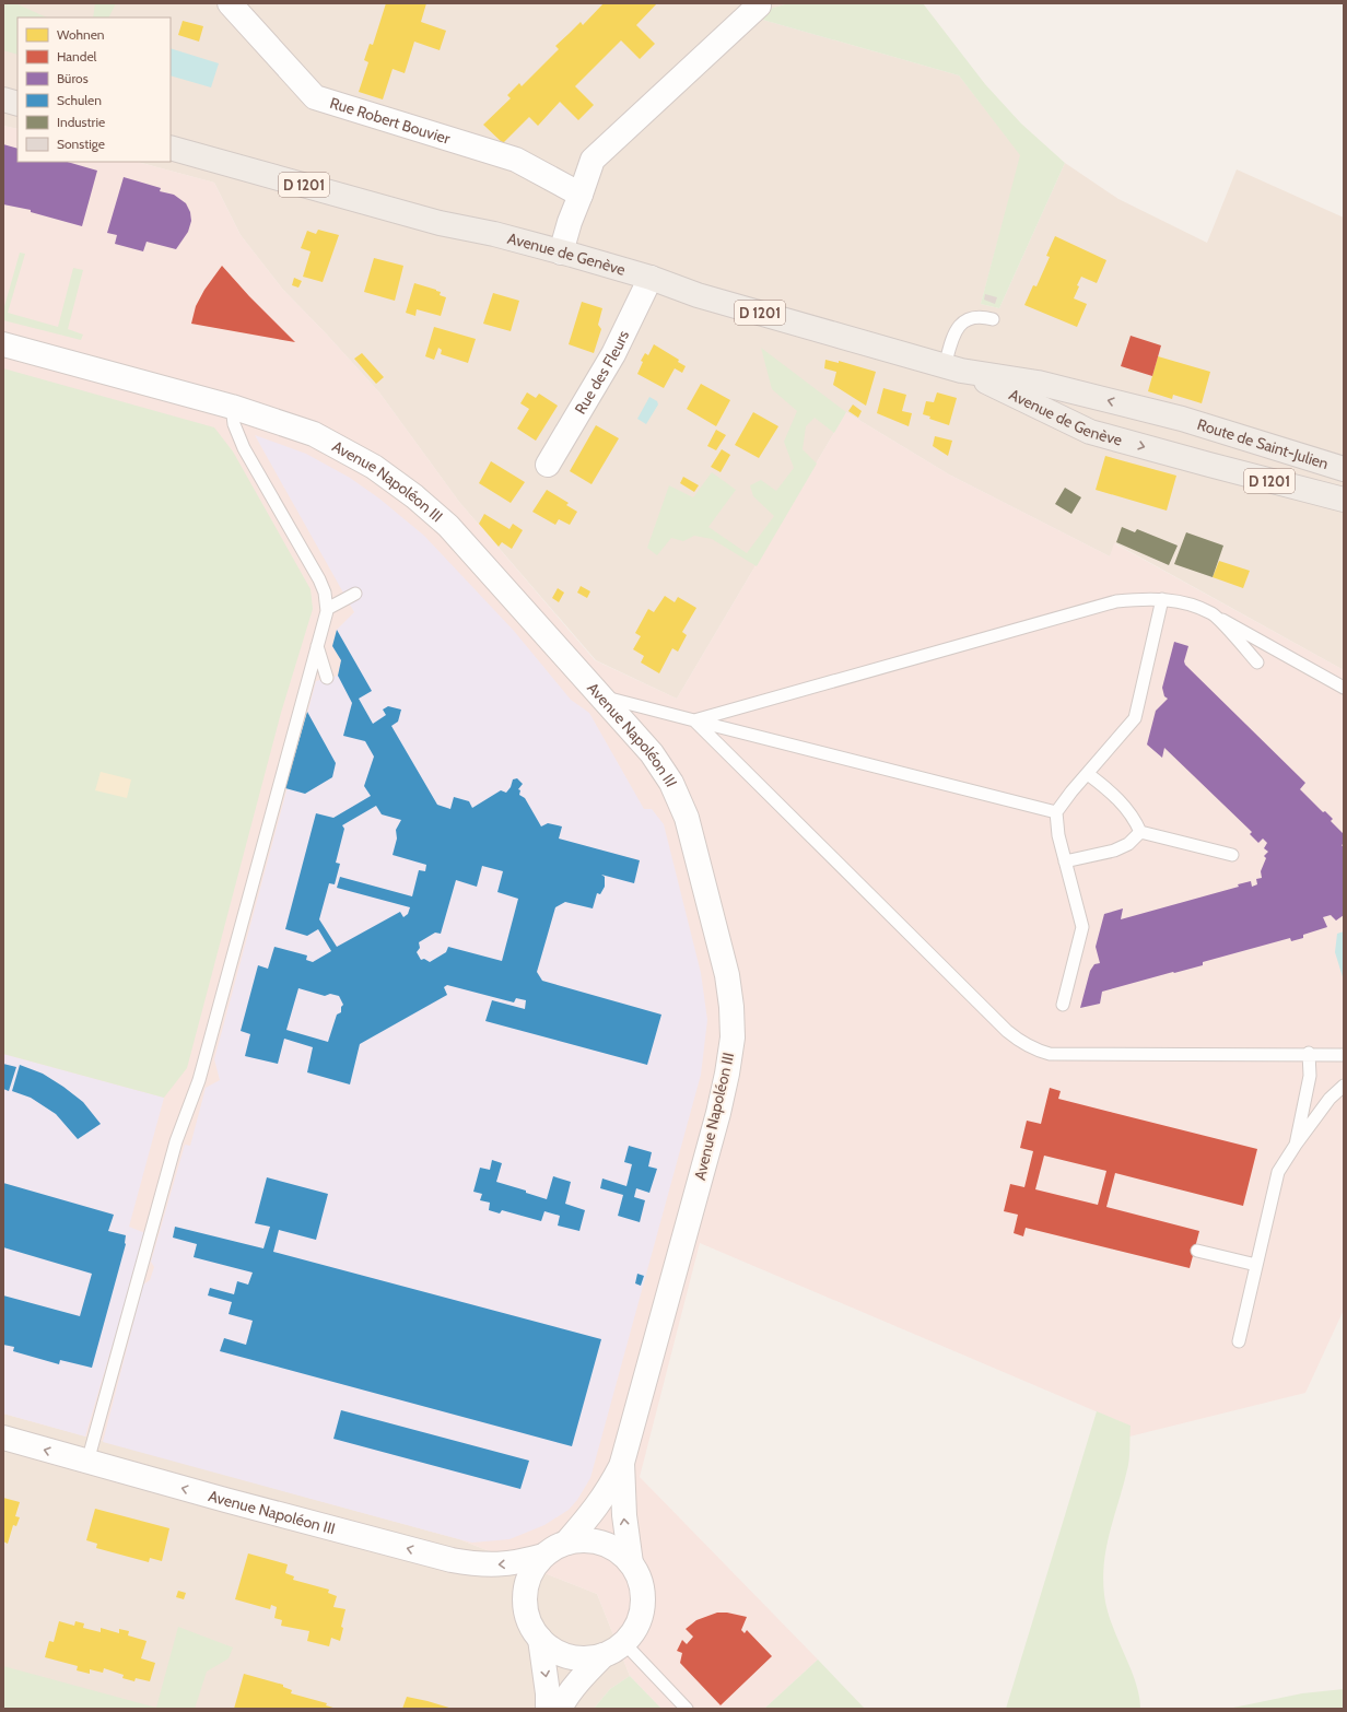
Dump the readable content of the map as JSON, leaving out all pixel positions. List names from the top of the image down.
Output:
{
  "streets": {
    "main road": ["D 1201", "Avenue de Genève", "Route de Saint-Julien"],
    "street": ["Rue Robert Bouvier", "Rue des Fleurs", "Avenue Napoléon III"]
  },
  "crossings": [
    ["Avenue de Genève", "Rue des Fleurs"],
    ["Avenue de Genève", "Route de Saint-Julien"]
  ],
  "legend": [
    "Wohnen",
    "Handel",
    "Büros",
    "Schulen",
    "Industrie",
    "Sonstige"
  ]
}
